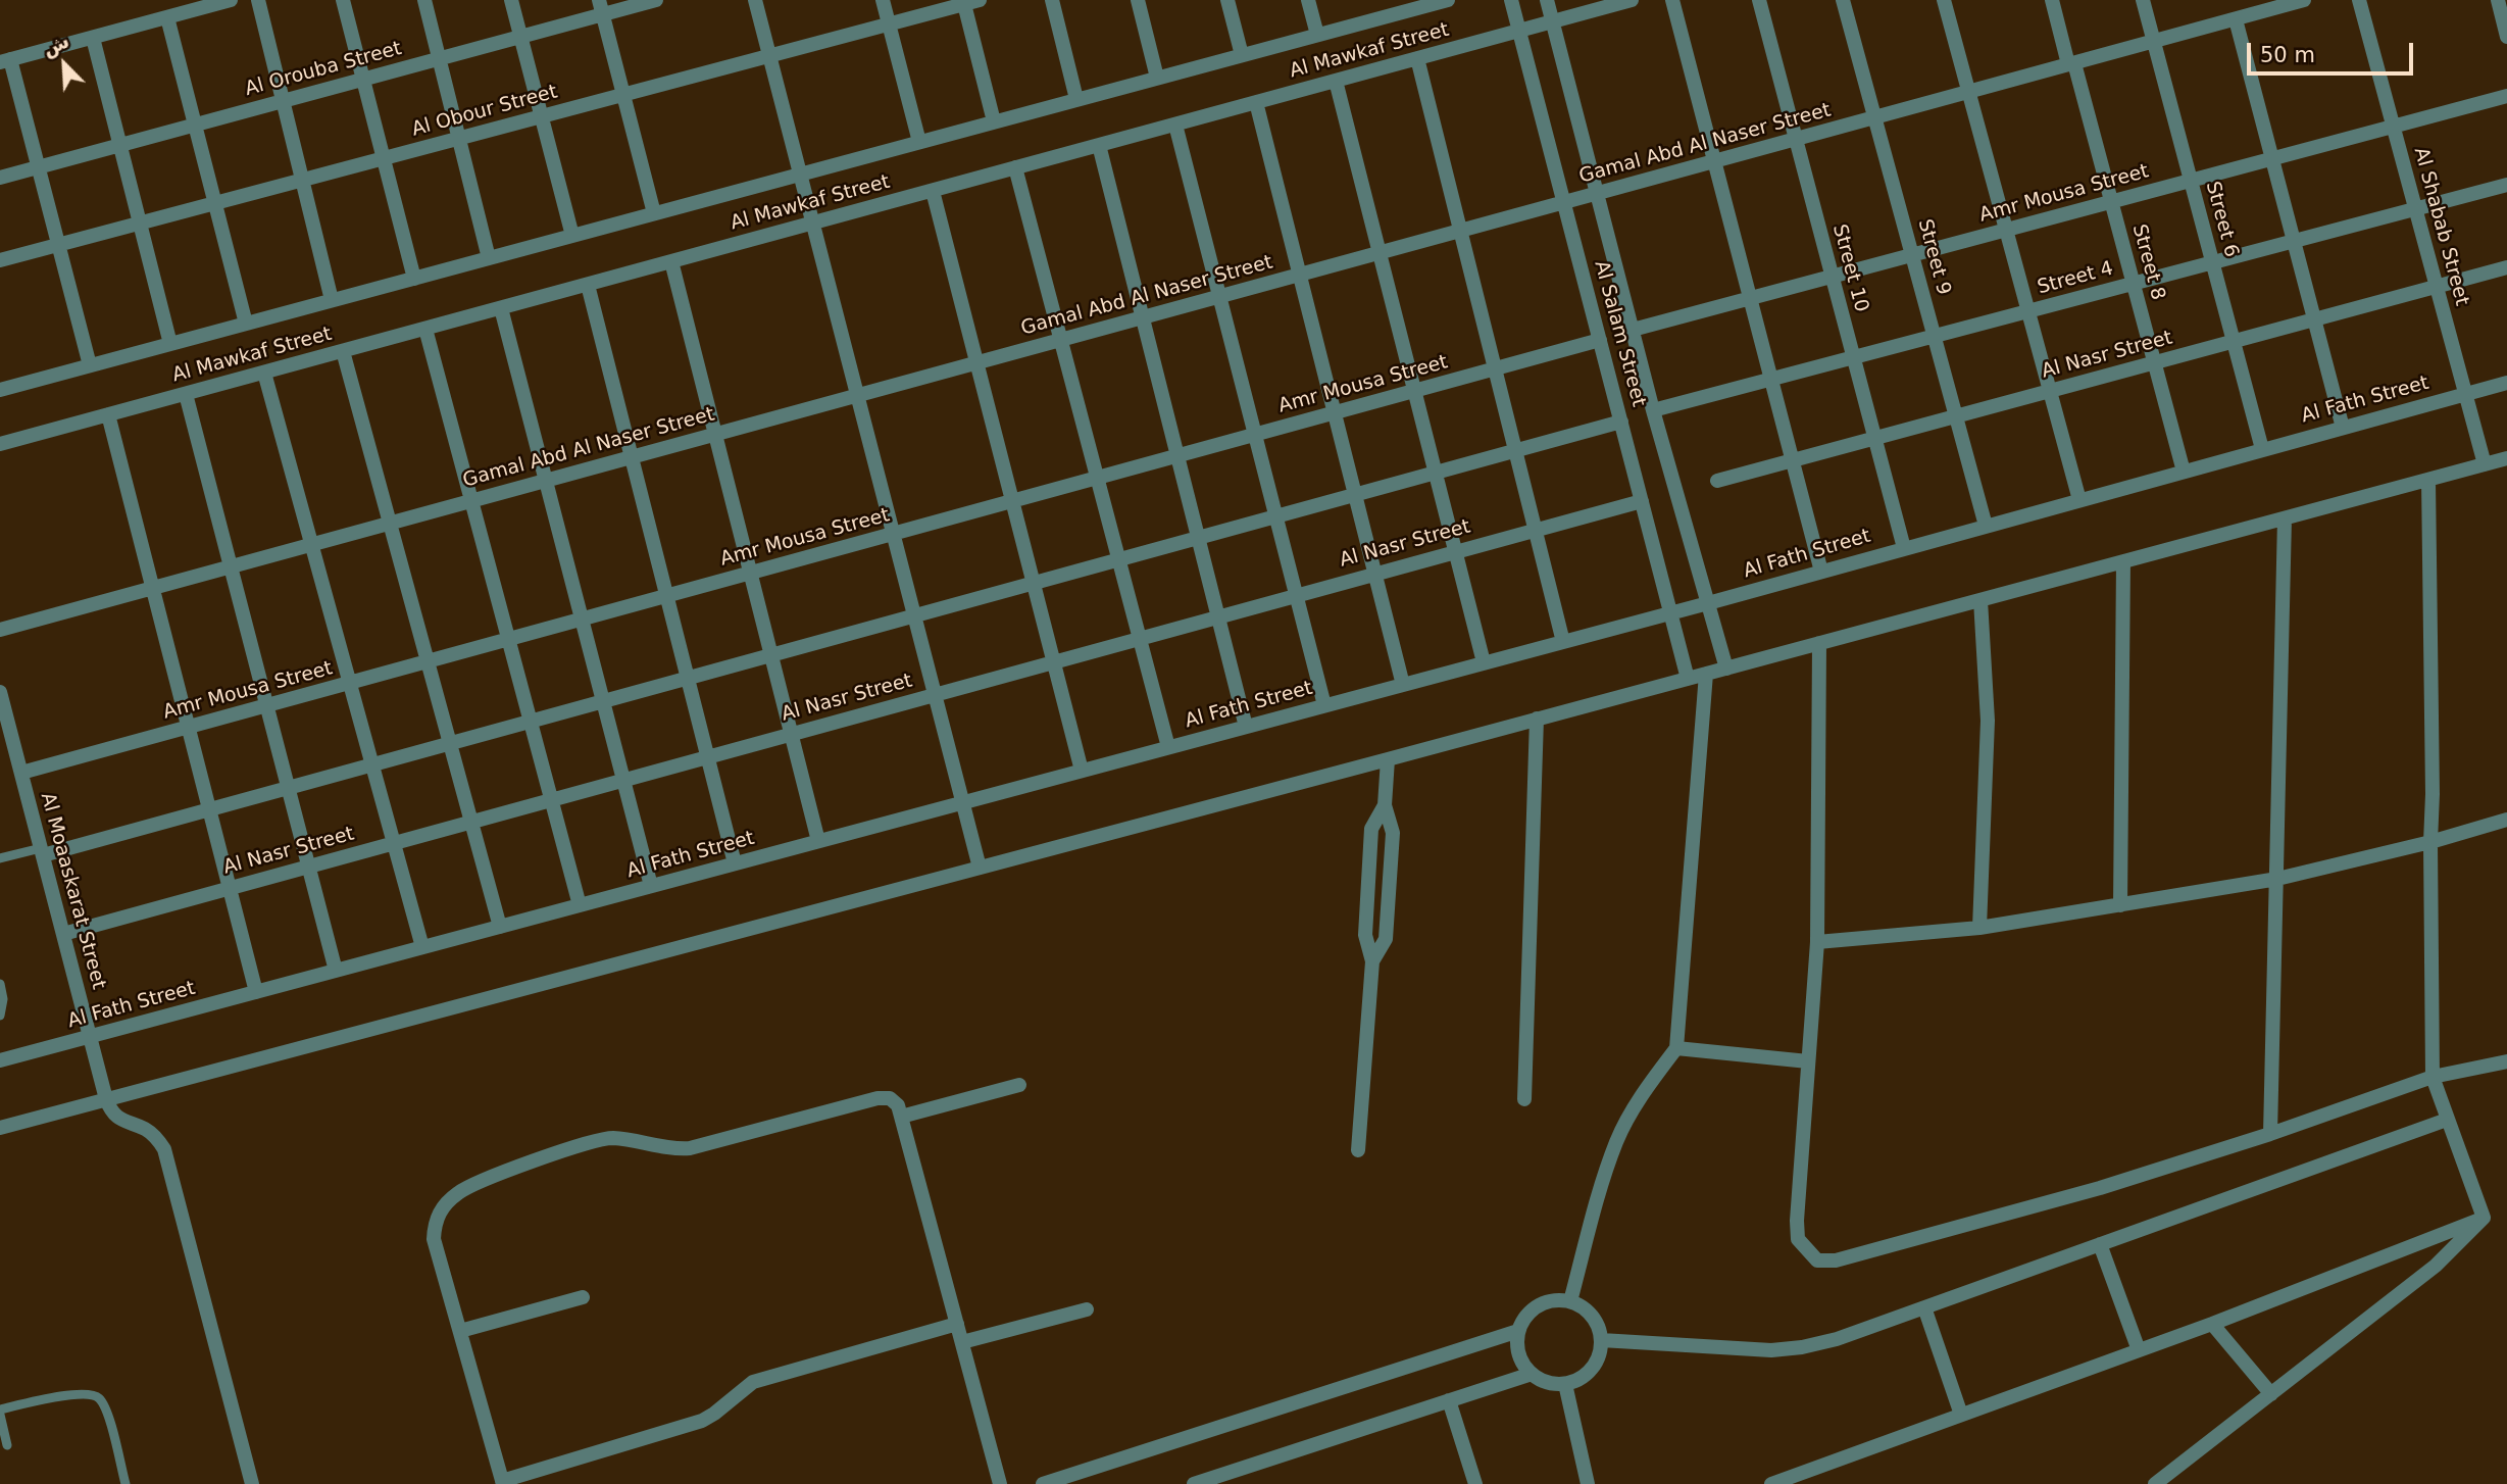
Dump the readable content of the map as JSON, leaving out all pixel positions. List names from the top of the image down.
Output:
{
  "streets": {
    "street": [
      "Al Mawkaf Street",
      "Al Orouba Street",
      "Al Obour Street",
      "Gamal Abd Al Naser Street",
      "Amr Mousa Street",
      "Street 6",
      "Al Shabab Street",
      "Street 9",
      "Street 8",
      "Street 10",
      "Street 4",
      "Al Salam Street",
      "Al Nasr Street",
      "Al Fath Street",
      "Al Moaaskarat Street"
    ]
  },
  "crossings": [
    ["Al Mawkaf Street", "Al Salam Street"],
    ["Gamal Abd Al Naser Street", "Street 6"],
    ["Gamal Abd Al Naser Street", "Street 9"],
    ["Gamal Abd Al Naser Street", "Street 8"],
    ["Gamal Abd Al Naser Street", "Street 10"],
    ["Gamal Abd Al Naser Street", "Al Salam Street"],
    ["Amr Mousa Street", "Street 6"],
    ["Amr Mousa Street", "Al Shabab Street"],
    ["Amr Mousa Street", "Street 9"],
    ["Amr Mousa Street", "Street 8"],
    ["Amr Mousa Street", "Street 10"],
    ["Amr Mousa Street", "Al Salam Street"],
    ["Amr Mousa Street", "Al Moaaskarat Street"],
    ["Street 6", "Street 4"],
    ["Street 6", "Al Nasr Street"],
    ["Street 6", "Al Fath Street"],
    ["Al Shabab Street", "Street 4"],
    ["Al Shabab Street", "Al Nasr Street"],
    ["Al Shabab Street", "Al Fath Street"],
    ["Street 9", "Street 4"],
    ["Street 9", "Al Nasr Street"],
    ["Street 9", "Al Fath Street"],
    ["Street 8", "Street 4"],
    ["Street 8", "Al Nasr Street"],
    ["Street 8", "Al Fath Street"],
    ["Street 10", "Street 4"],
    ["Street 10", "Al Nasr Street"],
    ["Street 10", "Al Fath Street"],
    ["Street 4", "Al Salam Street"],
    ["Al Salam Street", "Al Nasr Street"],
    ["Al Salam Street", "Al Fath Street"],
    ["Al Nasr Street", "Al Moaaskarat Street"],
    ["Al Fath Street", "Al Moaaskarat Street"]
  ],
  "scale_bar": "50 m",
  "north": "top left"
}
